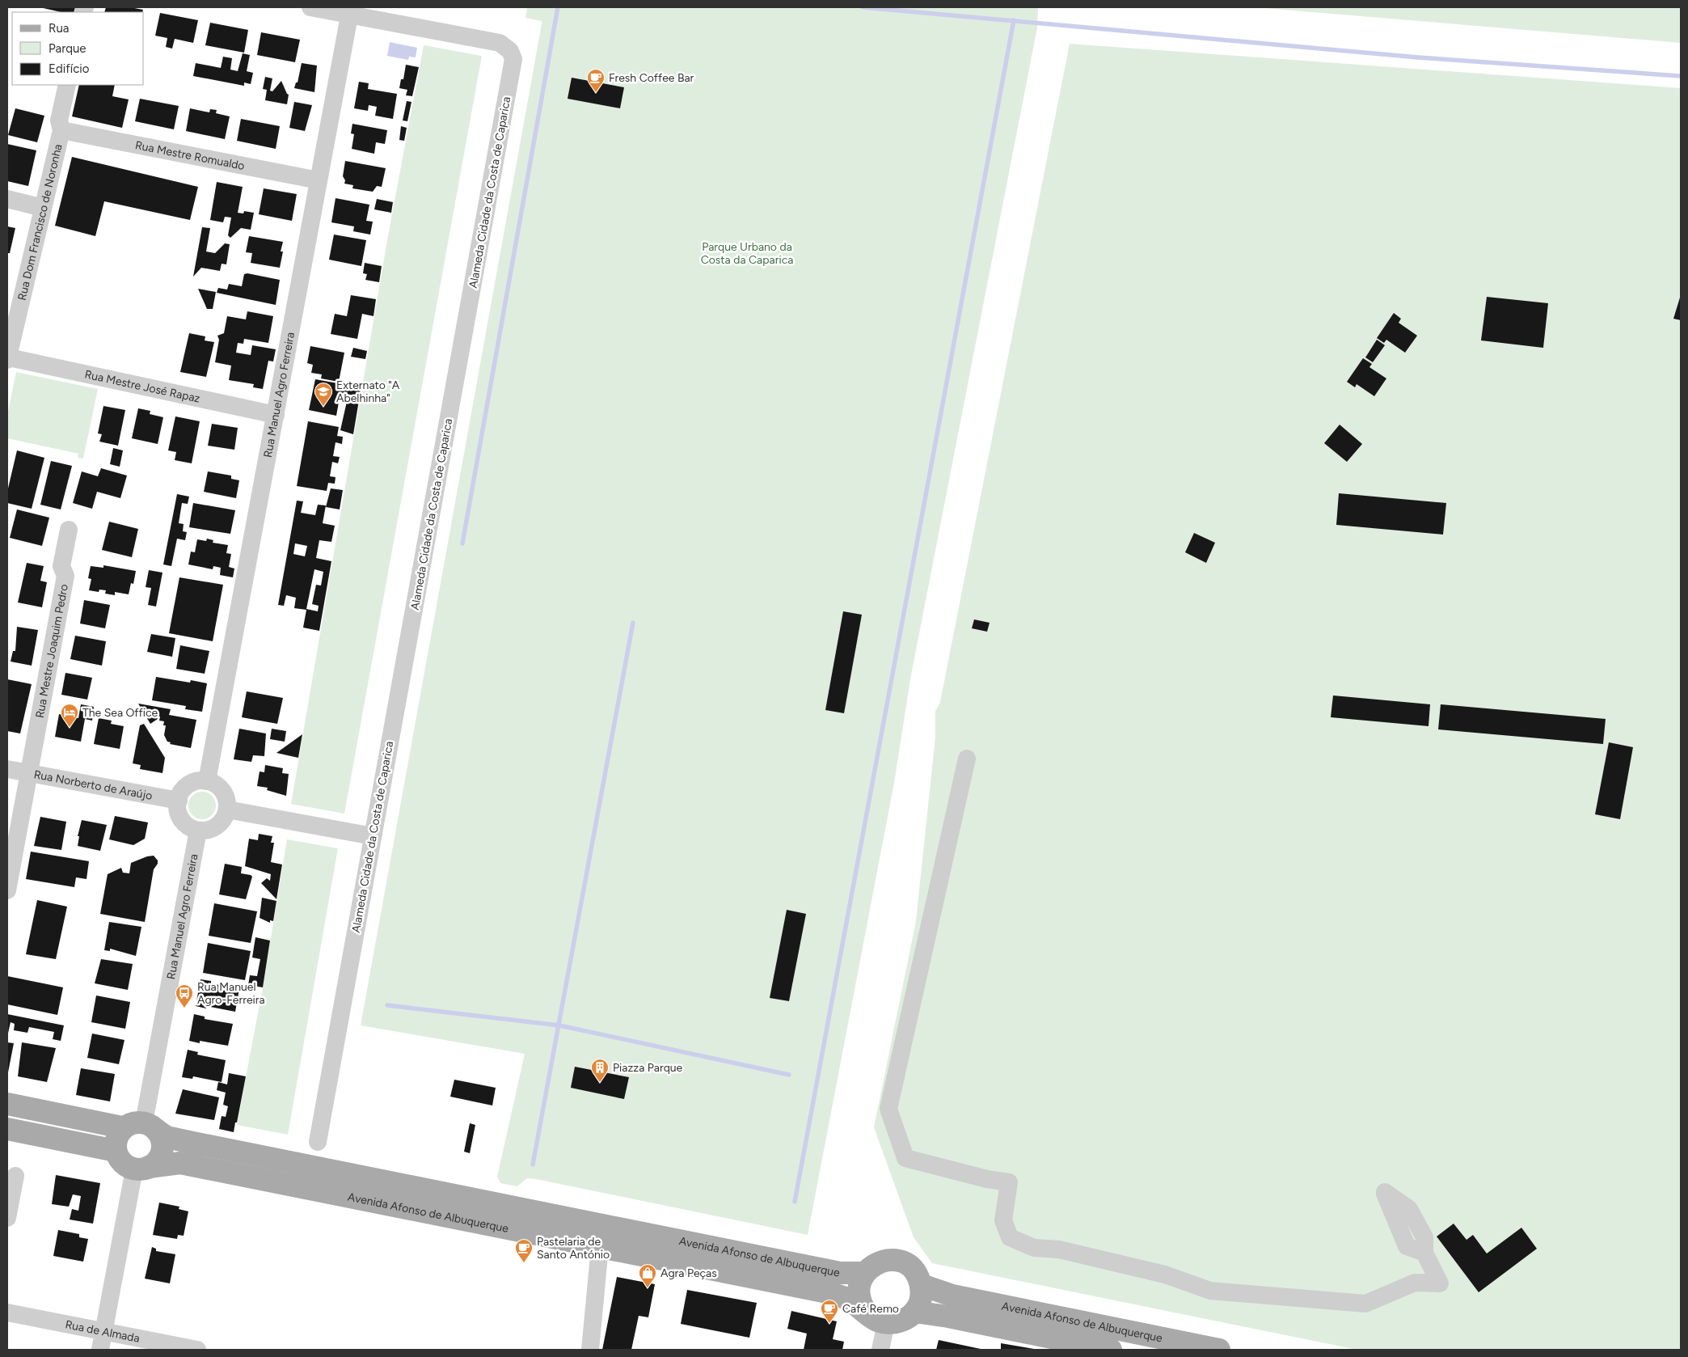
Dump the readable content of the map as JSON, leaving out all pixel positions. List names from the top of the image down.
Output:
{
  "streets": {
    "main road": ["Avenida Afonso de Albuquerque"],
    "street": [
      "Rua Mestre Romualdo",
      "Alameda Cidade da Costa de Caparica",
      "Rua Dom Francisco de Noronha",
      "Rua Mestre José Rapaz",
      "Rua Manuel Agro Ferreira",
      "Rua Mestre Joaquim Pedro",
      "Rua Norberto de Araújo",
      "Rua de Almada"
    ]
  },
  "crossings": [
    ["Rua Mestre Romualdo", "Rua Dom Francisco de Noronha"],
    ["Rua Mestre Romualdo", "Rua Manuel Agro Ferreira"],
    ["Alameda Cidade da Costa de Caparica", "Rua Manuel Agro Ferreira"],
    ["Rua Dom Francisco de Noronha", "Rua Mestre José Rapaz"],
    ["Rua Mestre José Rapaz", "Rua Manuel Agro Ferreira"],
    ["Rua Manuel Agro Ferreira", "Rua Norberto de Araújo"],
    ["Rua Manuel Agro Ferreira", "Avenida Afonso de Albuquerque"],
    ["Rua Mestre Joaquim Pedro", "Rua Norberto de Araújo"]
  ],
  "parks": ["Parque Urbano da Costa da Caparica"],
  "places": {
    "cafe": ["Fresh Coffee Bar", "Pastelaria de Santo António", "Café Remo"],
    "school or university": ["Externato \"A Abelhinha\""],
    "hotel": ["The Sea Office"],
    "bus stop": ["Rua Manuel Agro-Ferreira"],
    "building": ["Piazza Parque"],
    "shop": ["Agra Peças"]
  },
  "legend": ["Rua", "Parque", "Edifício"]
}
